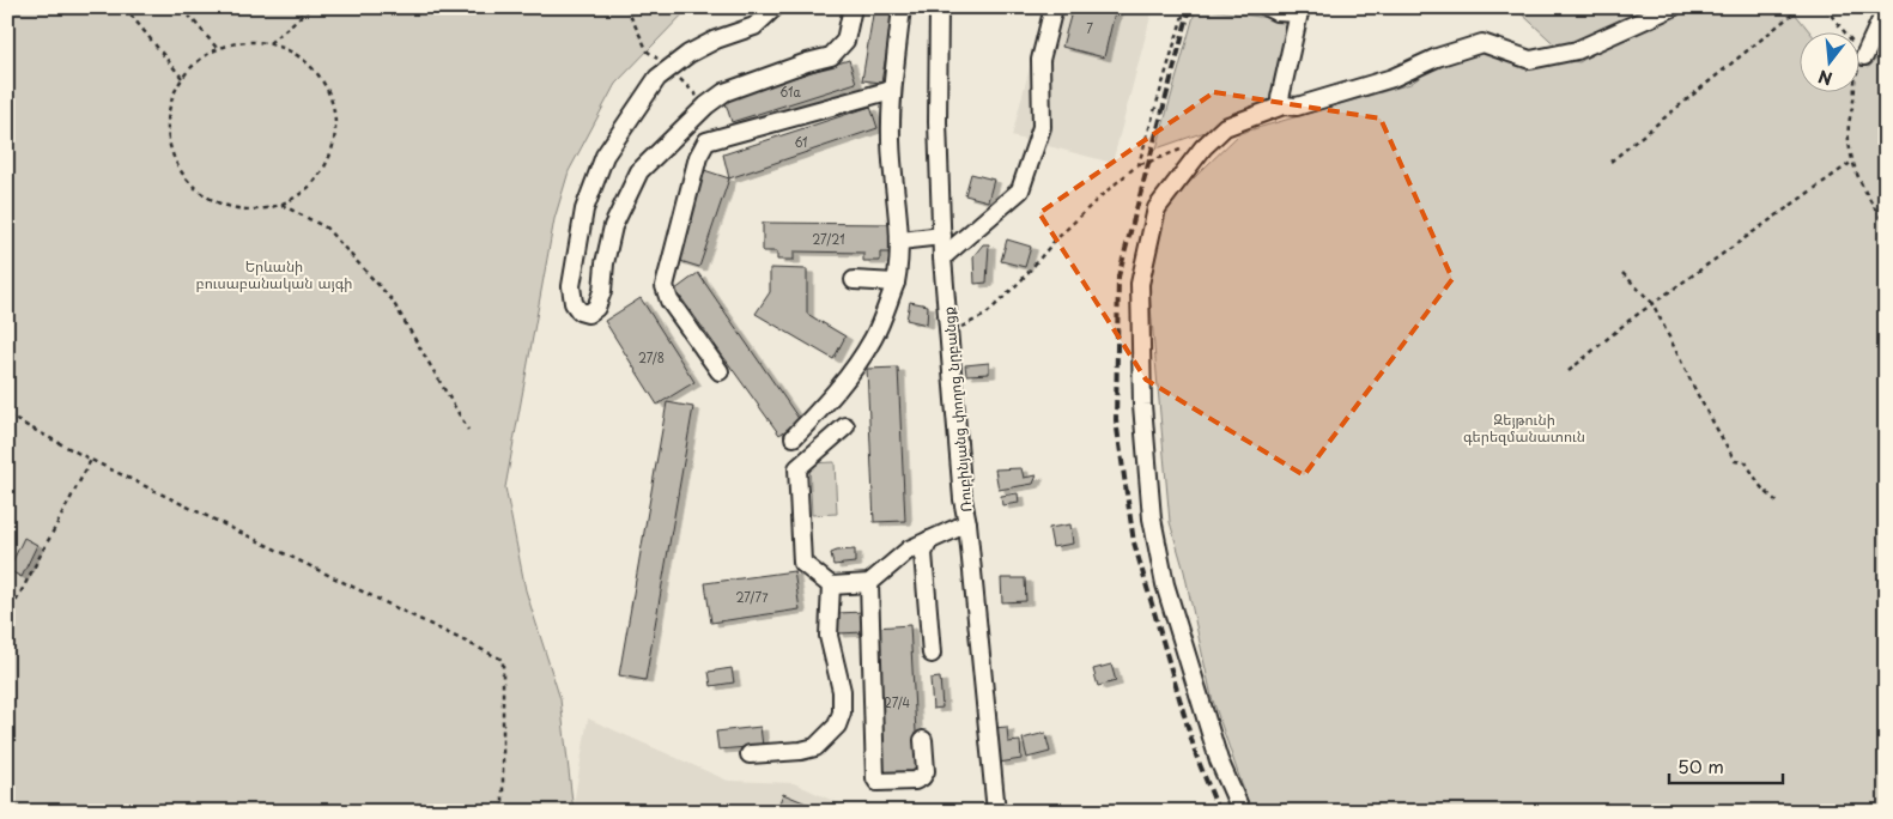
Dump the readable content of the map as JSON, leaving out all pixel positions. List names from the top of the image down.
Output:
{
  "streets": {
    "street": ["Ռուբինյանց փողոց նրբանցք"]
  },
  "parks": ["Երևանի բուսաբանական այգի", "Զեյթունի գերեզմանատուն"],
  "house_numbers": [
    "7",
    "61a",
    "61",
    "27/21",
    "27/8",
    "27/77",
    "27/4"
  ],
  "scale_bar": "50 m",
  "north": "bottom"
}
